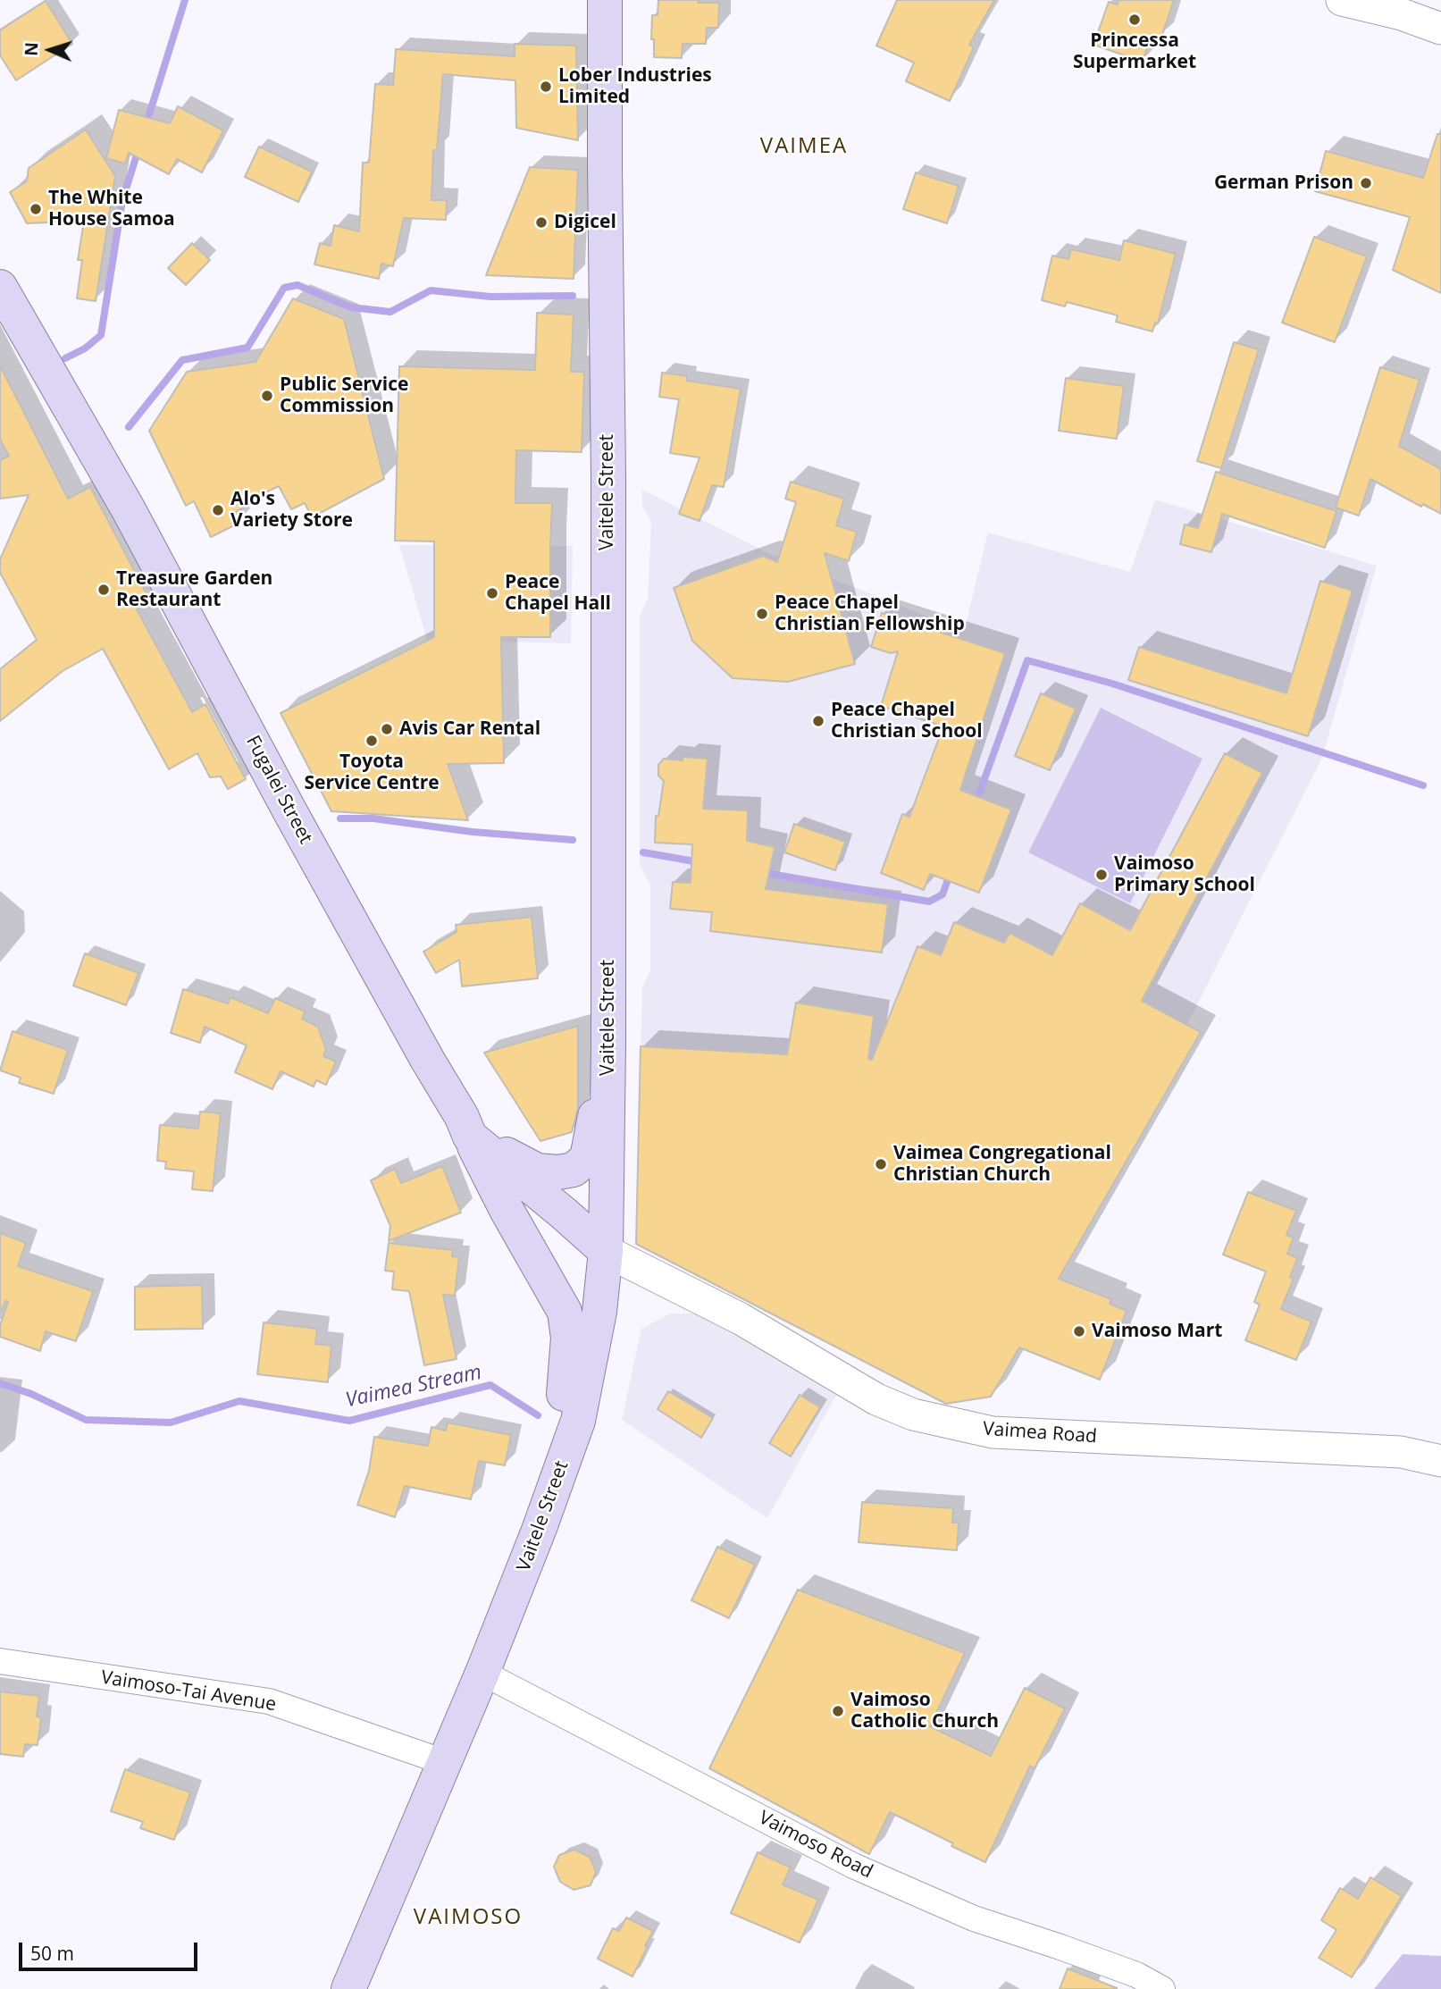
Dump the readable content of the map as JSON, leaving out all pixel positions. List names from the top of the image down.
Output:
{
  "streets": {
    "main road": ["Vaitele Street", "Fugalei Street"],
    "street": ["Vaimea Road", "Vaimoso-Tai Avenue", "Vaimoso Road"]
  },
  "crossings": [
    ["Vaitele Street", "Fugalei Street"],
    ["Vaitele Street", "Vaimea Road"],
    ["Vaitele Street", "Vaimoso-Tai Avenue"],
    ["Vaitele Street", "Vaimoso Road"],
    ["Fugalei Street", "Vaimea Road"]
  ],
  "districts": ["VAIMEA", "VAIMOSO"],
  "water": ["Vaimea Stream"],
  "places": [
    "Princessa Supermarket",
    "Lober Industries Limited",
    "German Prison",
    "The White House Samoa",
    "Digicel",
    "Public Service Commission",
    "Alo's Variety Store",
    "Treasure Garden Restaurant",
    "Peace Chapel Hall",
    "Peace Chapel Christian Fellowship",
    "Peace Chapel Christian School",
    "Avis Car Rental",
    "Toyota Service Centre",
    "Vaimoso Primary School",
    "Vaimea Congregational Christian Church",
    "Vaimoso Mart",
    "Vaimoso Catholic Church"
  ],
  "scale_bar": "50 m",
  "north": "left"
}
